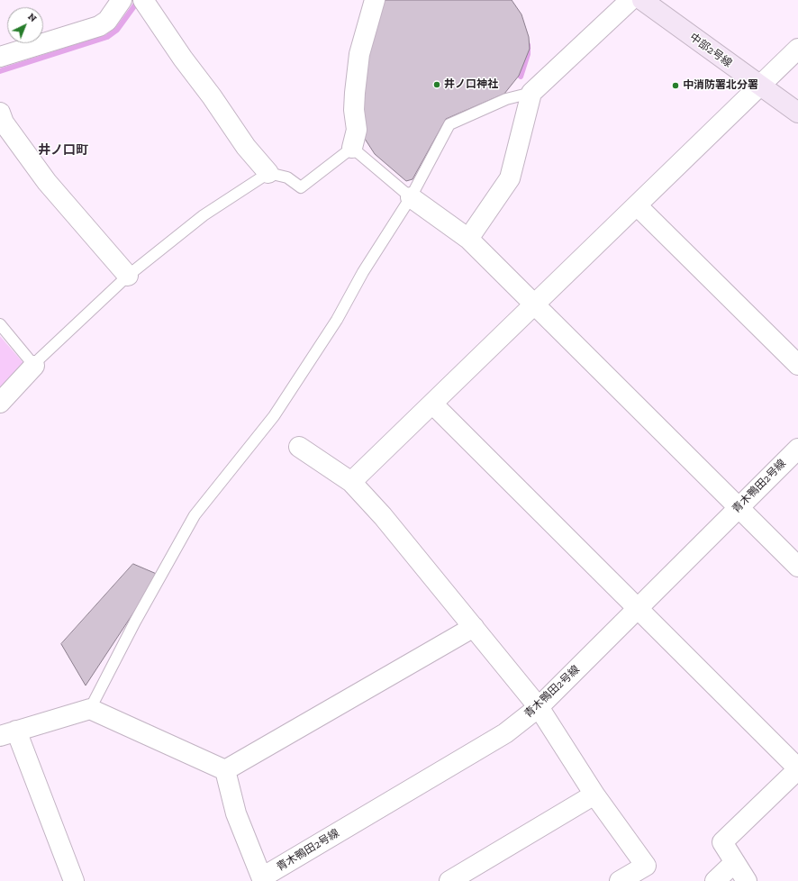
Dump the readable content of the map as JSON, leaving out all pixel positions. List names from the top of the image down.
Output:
{
  "streets": {
    "street": ["中部2号線", "青木鴨田2号線"]
  },
  "districts": ["井ノ口町"],
  "places": ["井ノ口神社", "中消防署北分署"],
  "north": "top right"
}
